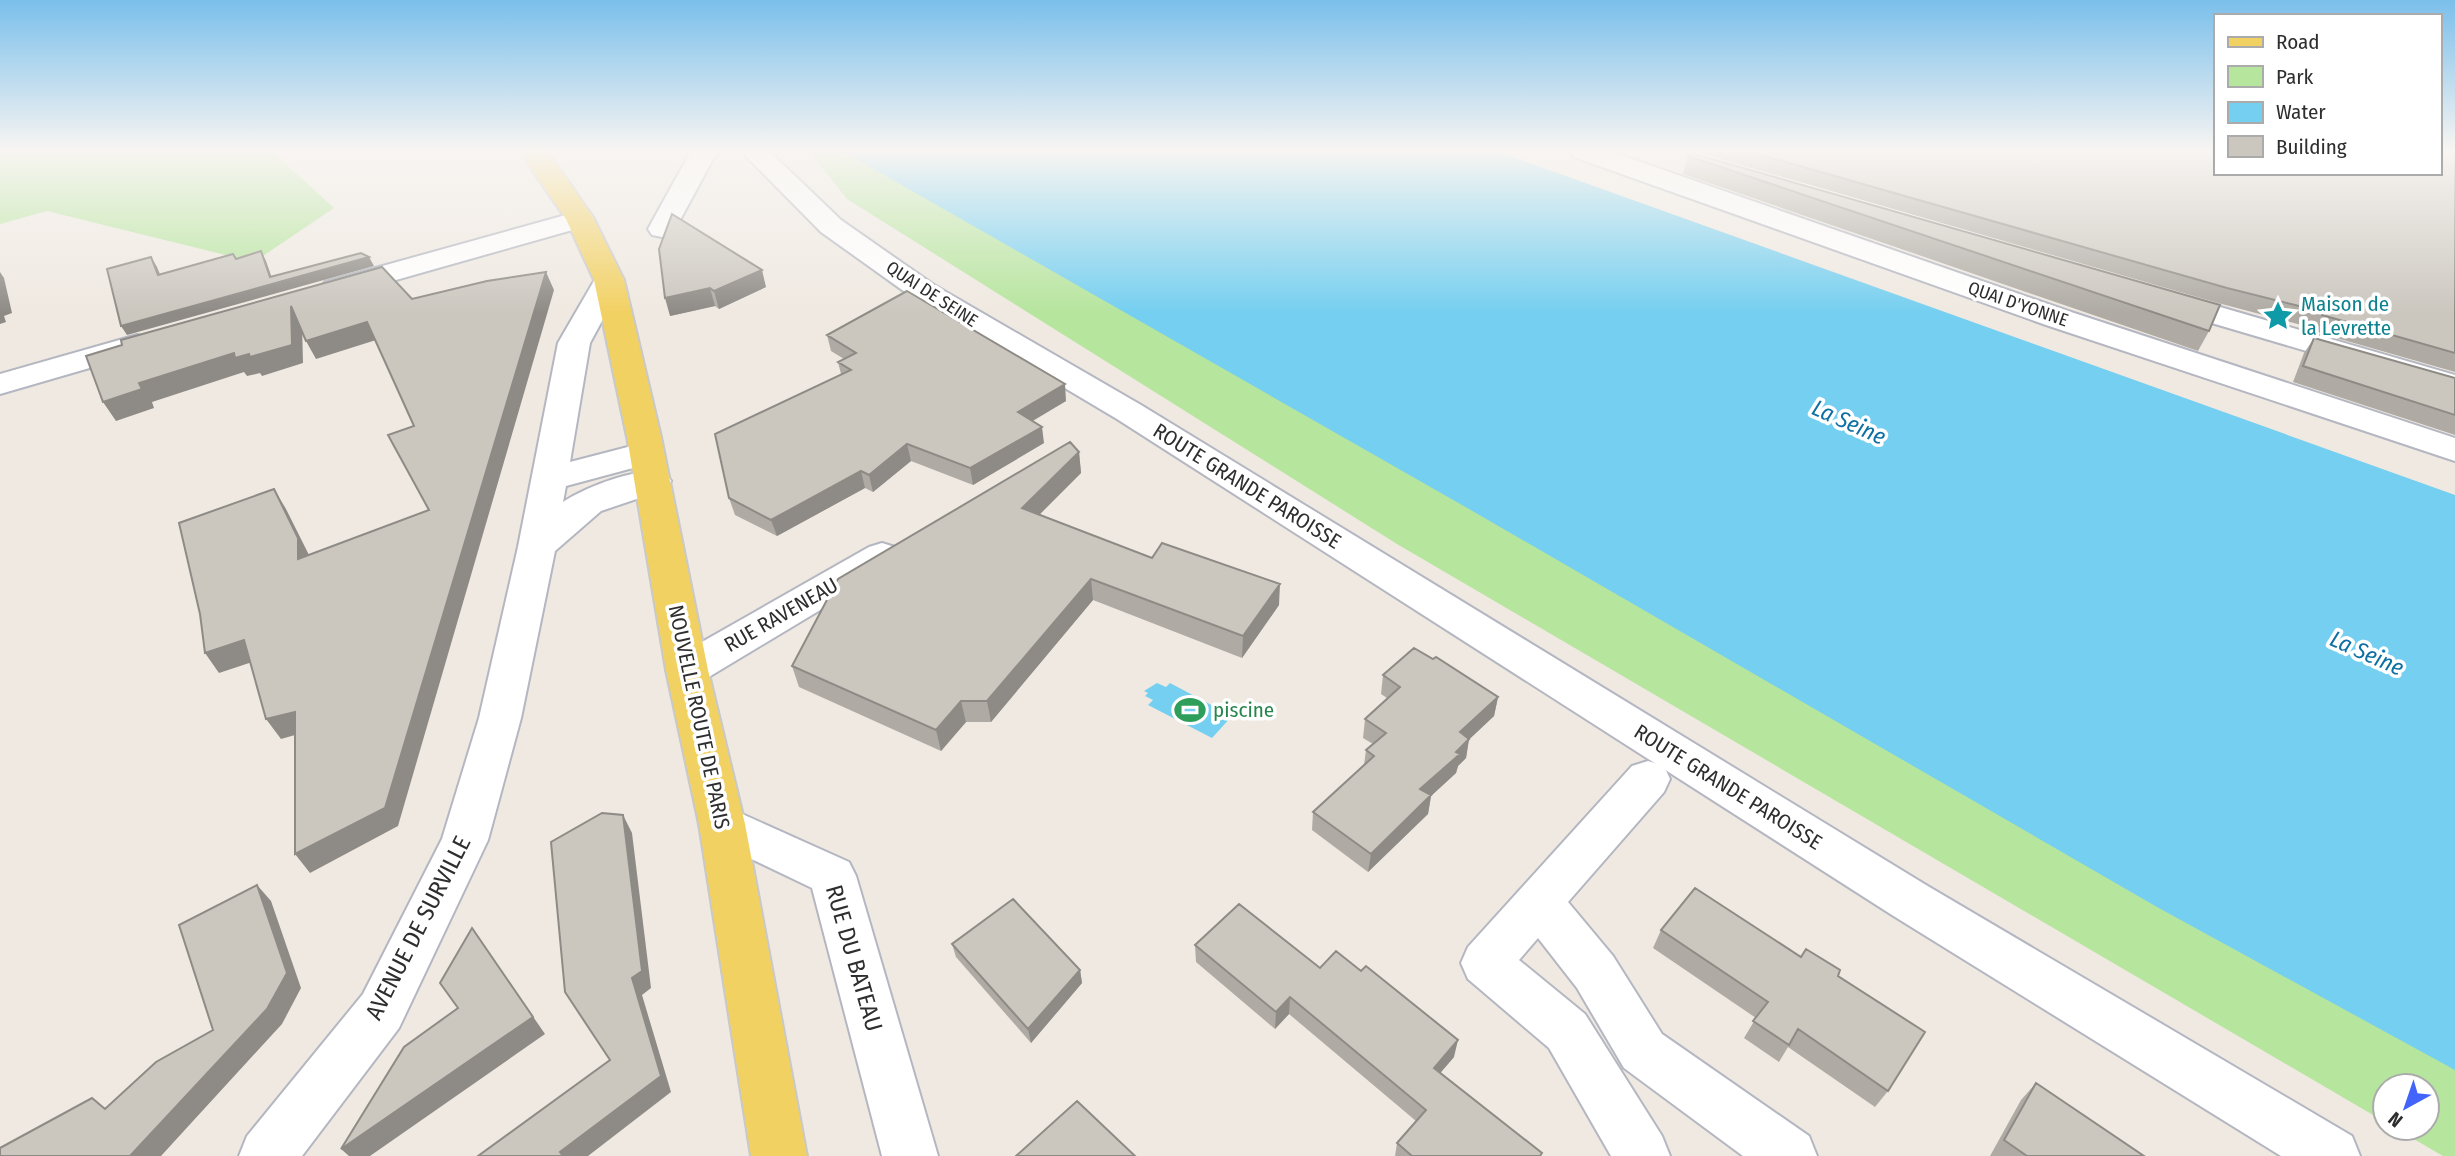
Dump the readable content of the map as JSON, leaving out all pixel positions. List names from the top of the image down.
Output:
{
  "streets": {
    "main road": ["NOUVELLE ROUTE DE PARIS"],
    "street": [
      "QUAI DE SEINE",
      "QUAI D'YONNE",
      "ROUTE GRANDE PAROISSE",
      "RUE RAVENEAU",
      "AVENUE DE SURVILLE",
      "RUE DU BATEAU"
    ]
  },
  "crossings": [
    ["QUAI DE SEINE", "ROUTE GRANDE PAROISSE"],
    ["RUE RAVENEAU", "NOUVELLE ROUTE DE PARIS"],
    ["NOUVELLE ROUTE DE PARIS", "AVENUE DE SURVILLE"],
    ["NOUVELLE ROUTE DE PARIS", "RUE DU BATEAU"]
  ],
  "water": ["La Seine"],
  "places": {
    "place": ["Maison de la Levrette"],
    "sports": ["piscine"]
  },
  "legend": [
    "Road",
    "Park",
    "Water",
    "Building"
  ],
  "north": "bottom left"
}
